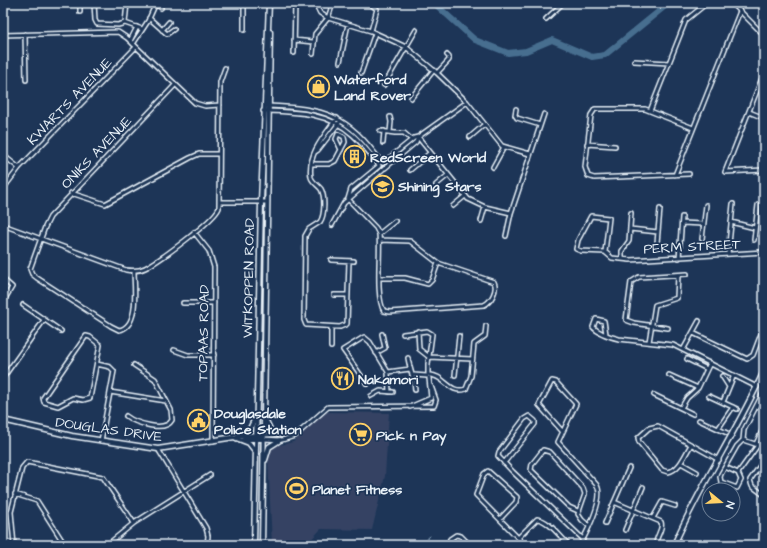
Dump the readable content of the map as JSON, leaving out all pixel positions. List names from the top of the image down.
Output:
{
  "streets": {
    "main road": ["WITKOPPEN ROAD", "DOUGLAS DRIVE"],
    "street": [
      "KWARTS AVENUE",
      "ONIKS AVENUE",
      "PERM STREET",
      "TOPAAS ROAD"
    ]
  },
  "crossings": [
    ["WITKOPPEN ROAD", "DOUGLAS DRIVE"],
    ["TOPAAS ROAD", "DOUGLAS DRIVE"]
  ],
  "places": {
    "shop": ["Waterford Land Rover"],
    "building": ["RedScreen World"],
    "school or university": ["Shining Stars"],
    "restaurant": ["Nakamori"],
    "public building": ["Douglasdale Police Station"],
    "supermarket": ["Pick n Pay"],
    "sports": ["Planet Fitness"]
  },
  "north": "right"
}
